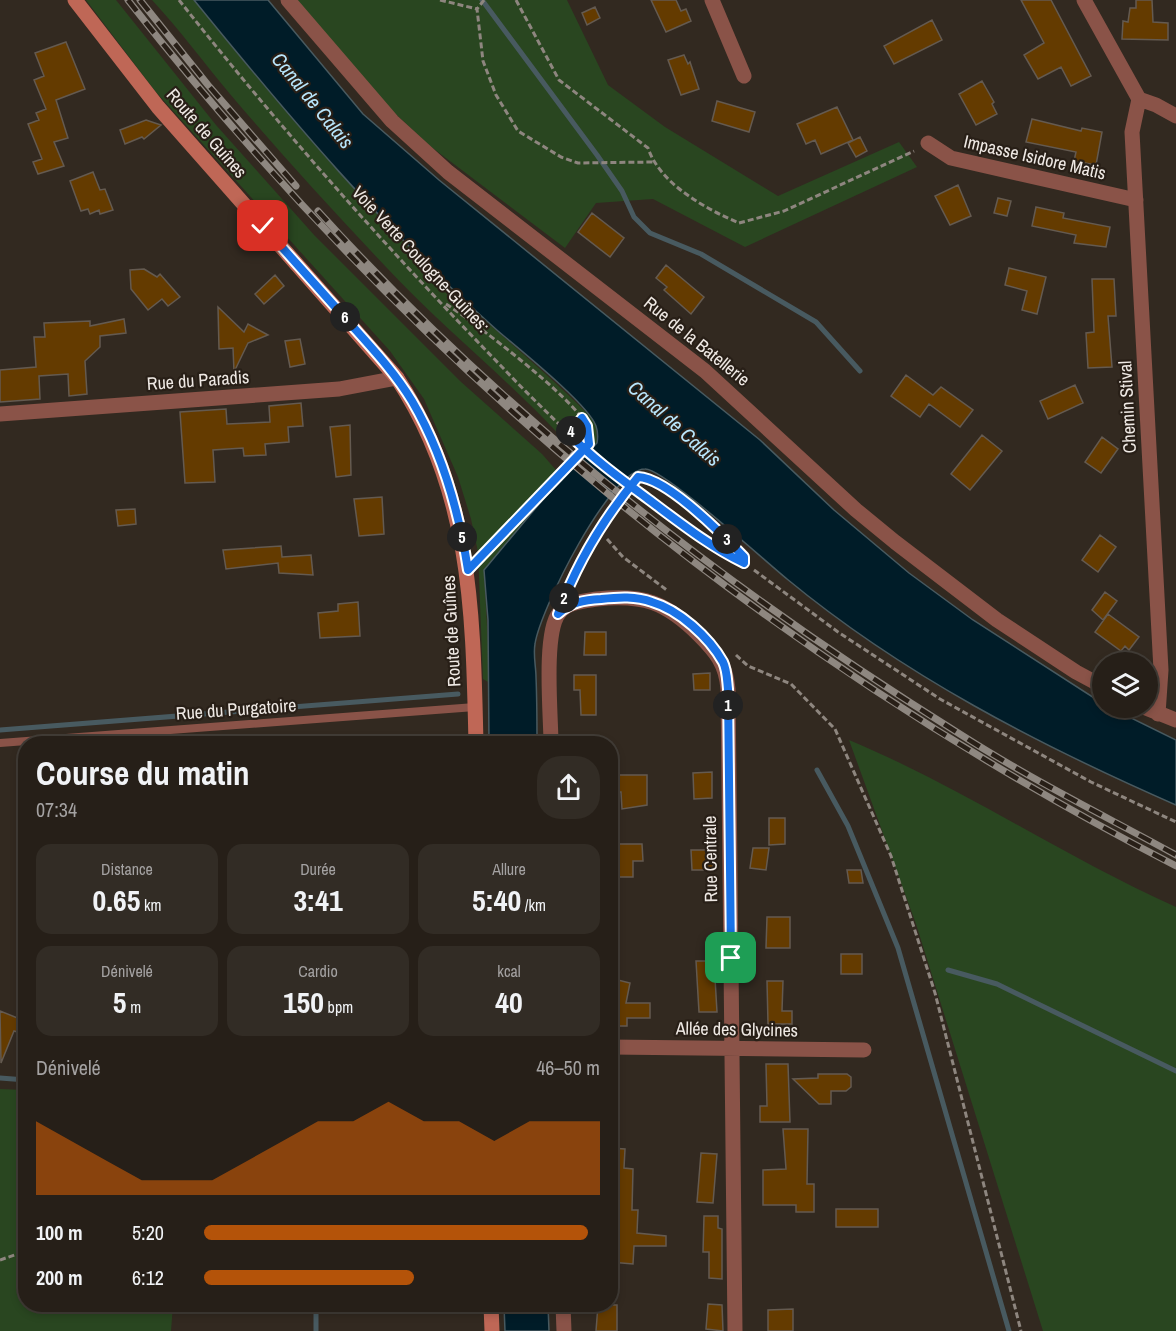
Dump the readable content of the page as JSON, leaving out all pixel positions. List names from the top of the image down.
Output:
{
  "streets": {
    "main road": ["Route de Guînes"],
    "street": [
      "Impasse Isidore Matis",
      "Rue de la Batellerie",
      "Rue du Paradis",
      "Chemin Stival",
      "Rue Centrale",
      "Allée des Glycines"
    ],
    "lane": ["Rue du Purgatoire"],
    "path": ["Voie Verte Coulogne-Guînes:"]
  },
  "crossings": [
    ["Route de Guînes", "Rue du Paradis"],
    ["Route de Guînes", "Rue du Purgatoire"],
    ["Impasse Isidore Matis", "Chemin Stival"],
    ["Rue Centrale", "Allée des Glycines"]
  ],
  "water": ["Canal de Calais"],
  "page": {
    "pins": [
      "6",
      "4",
      "5",
      "3",
      "2",
      "1"
    ],
    "heading": ["Course du matin", "07:34"],
    "stats": [
      ["Distance", "0.65 km"],
      ["Durée", "3:41"],
      ["Allure", "5:40 /km"],
      ["Dénivelé", "5 m"],
      ["Cardio", "150 bpm"],
      ["kcal", "40"]
    ],
    "chart": ["Dénivelé", "46–50 m"],
    "list": [
      {
        "name": "100 m",
        "note": "5:20"
      },
      {
        "name": "200 m",
        "note": "6:12"
      }
    ]
  }
}
